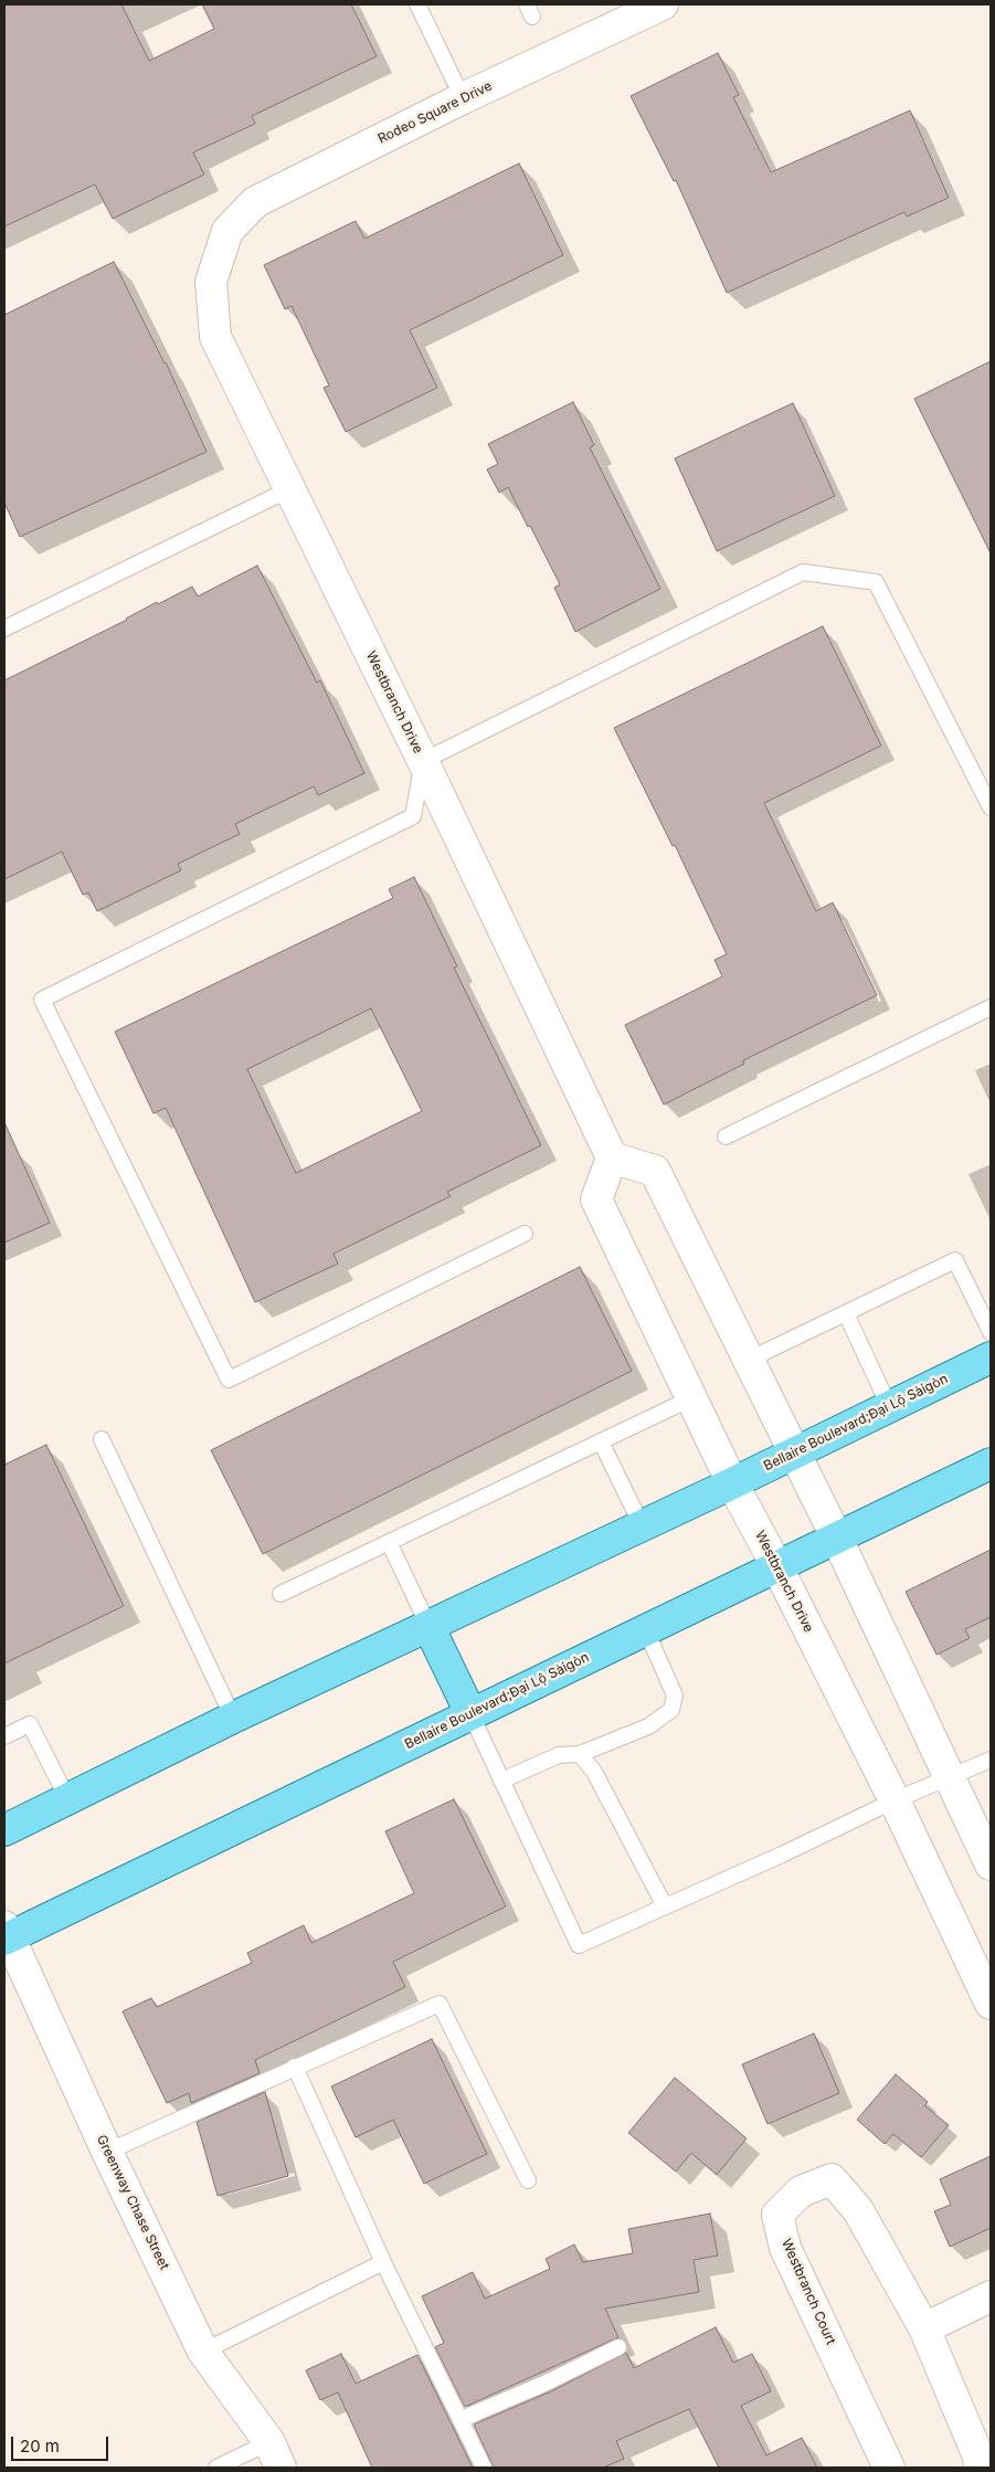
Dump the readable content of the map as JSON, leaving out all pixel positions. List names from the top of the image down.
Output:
{
  "streets": {
    "main road": ["Bellaire Boulevard;Đại Lộ Sàigòn"],
    "street": [
      "Rodeo Square Drive",
      "Westbranch Drive",
      "Greenway Chase Street",
      "Westbranch Court"
    ]
  },
  "crossings": [
    ["Rodeo Square Drive", "Westbranch Drive"],
    ["Westbranch Drive", "Bellaire Boulevard;Đại Lộ Sàigòn"],
    ["Bellaire Boulevard;Đại Lộ Sàigòn", "Greenway Chase Street"]
  ],
  "scale_bar": "20 m"
}
